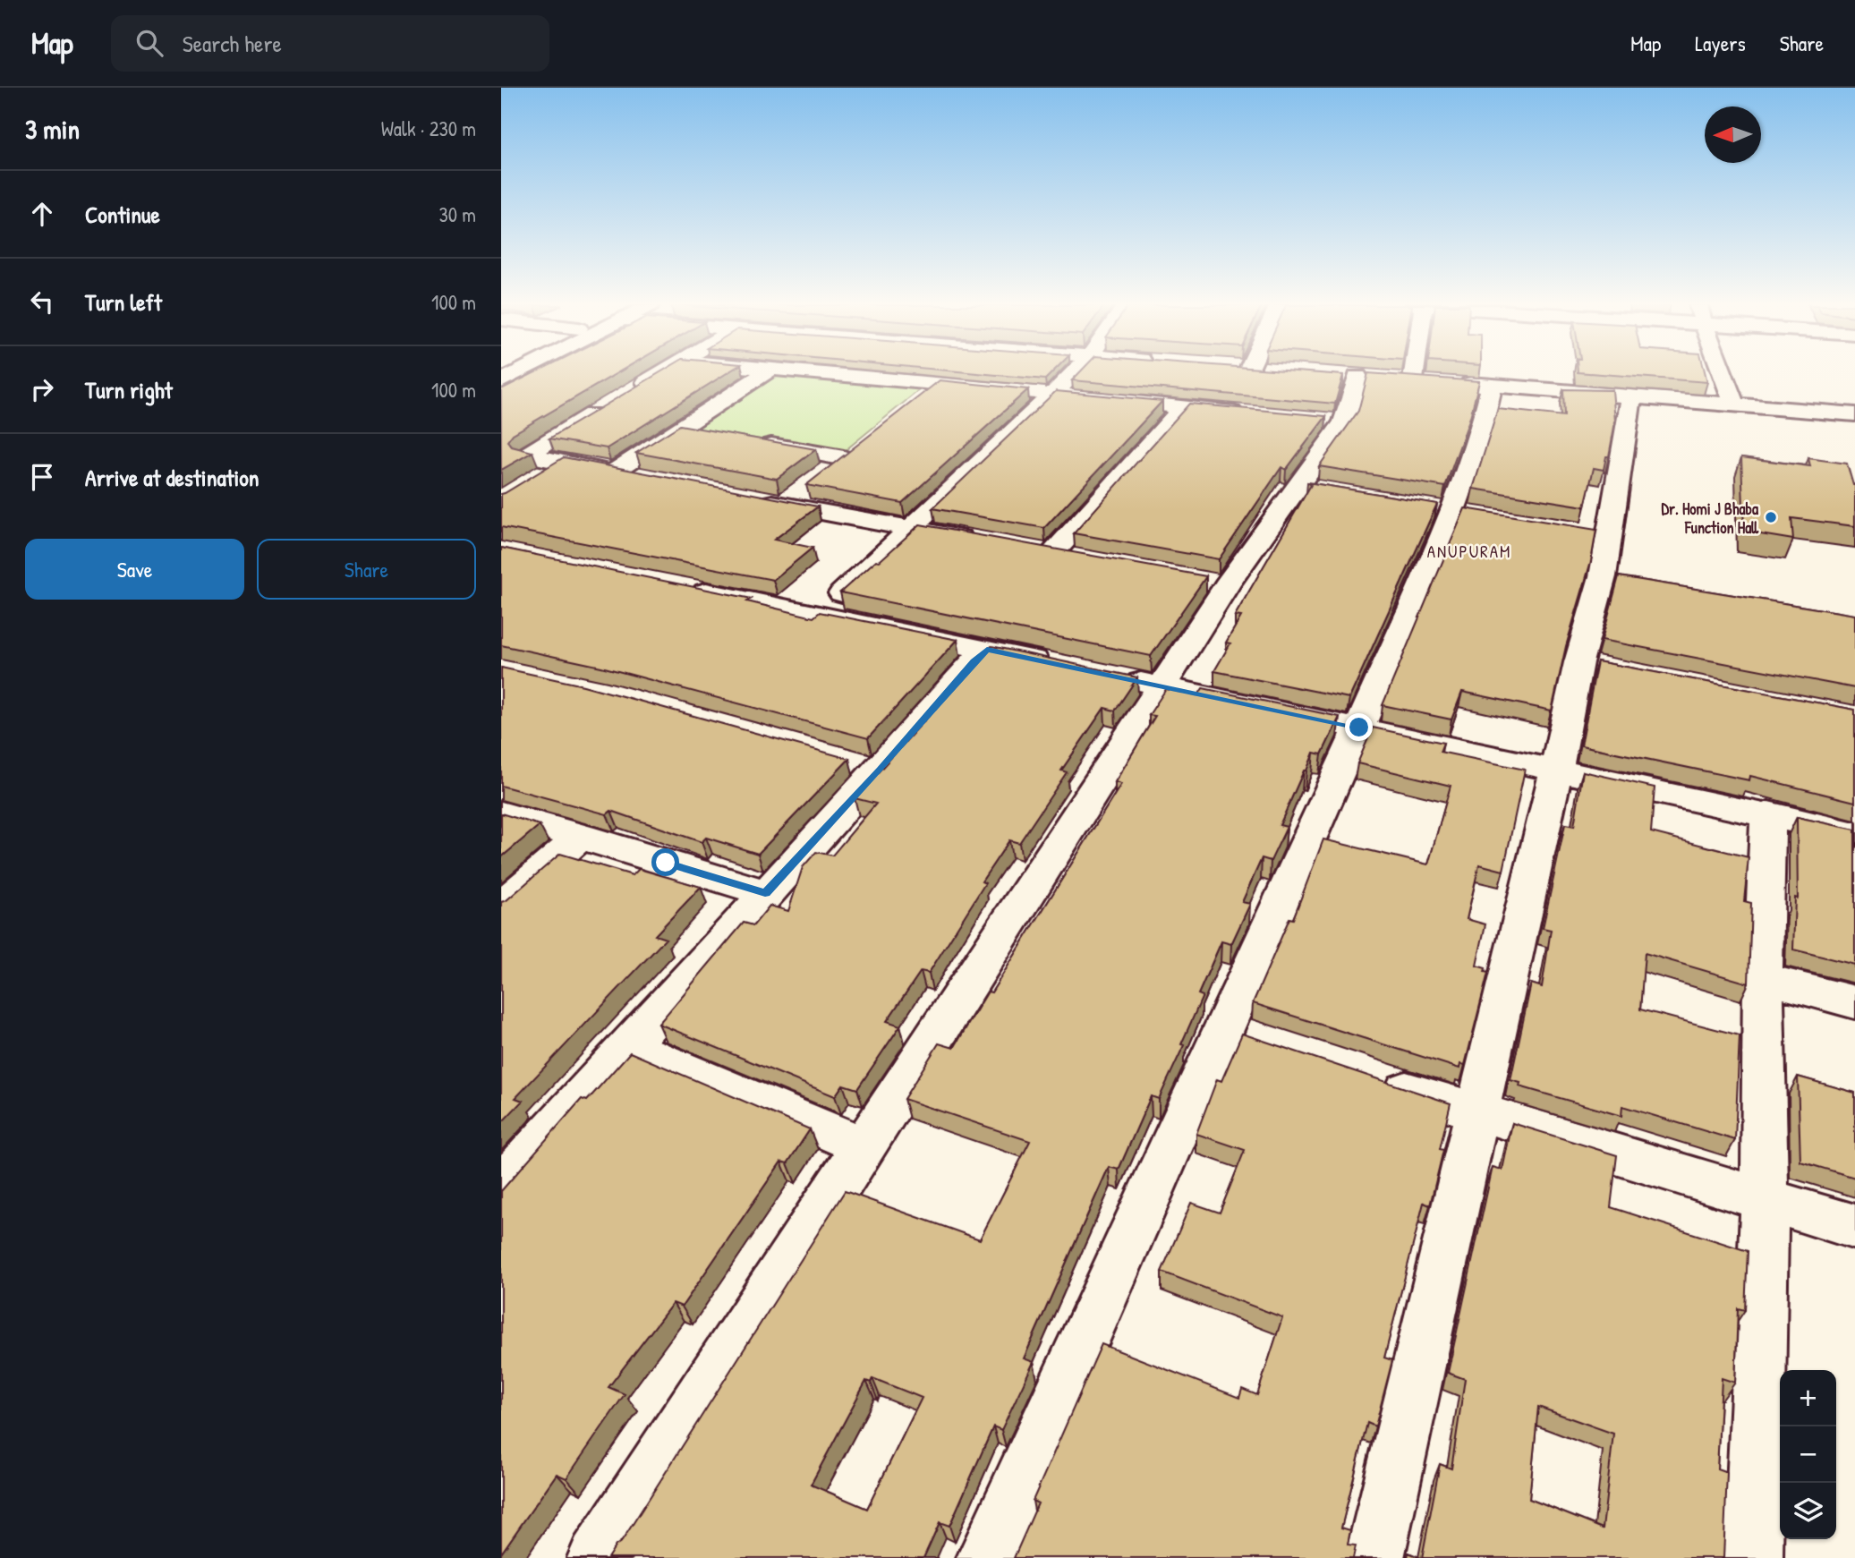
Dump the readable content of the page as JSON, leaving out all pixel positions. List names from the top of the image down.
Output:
{
  "districts": ["ANUPURAM"],
  "places": ["Dr. Homi J Bhaba Function Hall"],
  "north": "left",
  "page": {
    "header": "Map",
    "search": "Search here",
    "nav": ["Map", "Layers", "Share"],
    "heading": ["3 min", "Walk · 230 m"],
    "list": [
      ["Continue", "30 m"],
      ["Turn left", "100 m"],
      ["Turn right", "100 m"],
      "Arrive at destination"
    ],
    "buttons": ["Save", "Share"],
    "map_buttons": ["+", "−"]
  }
}
